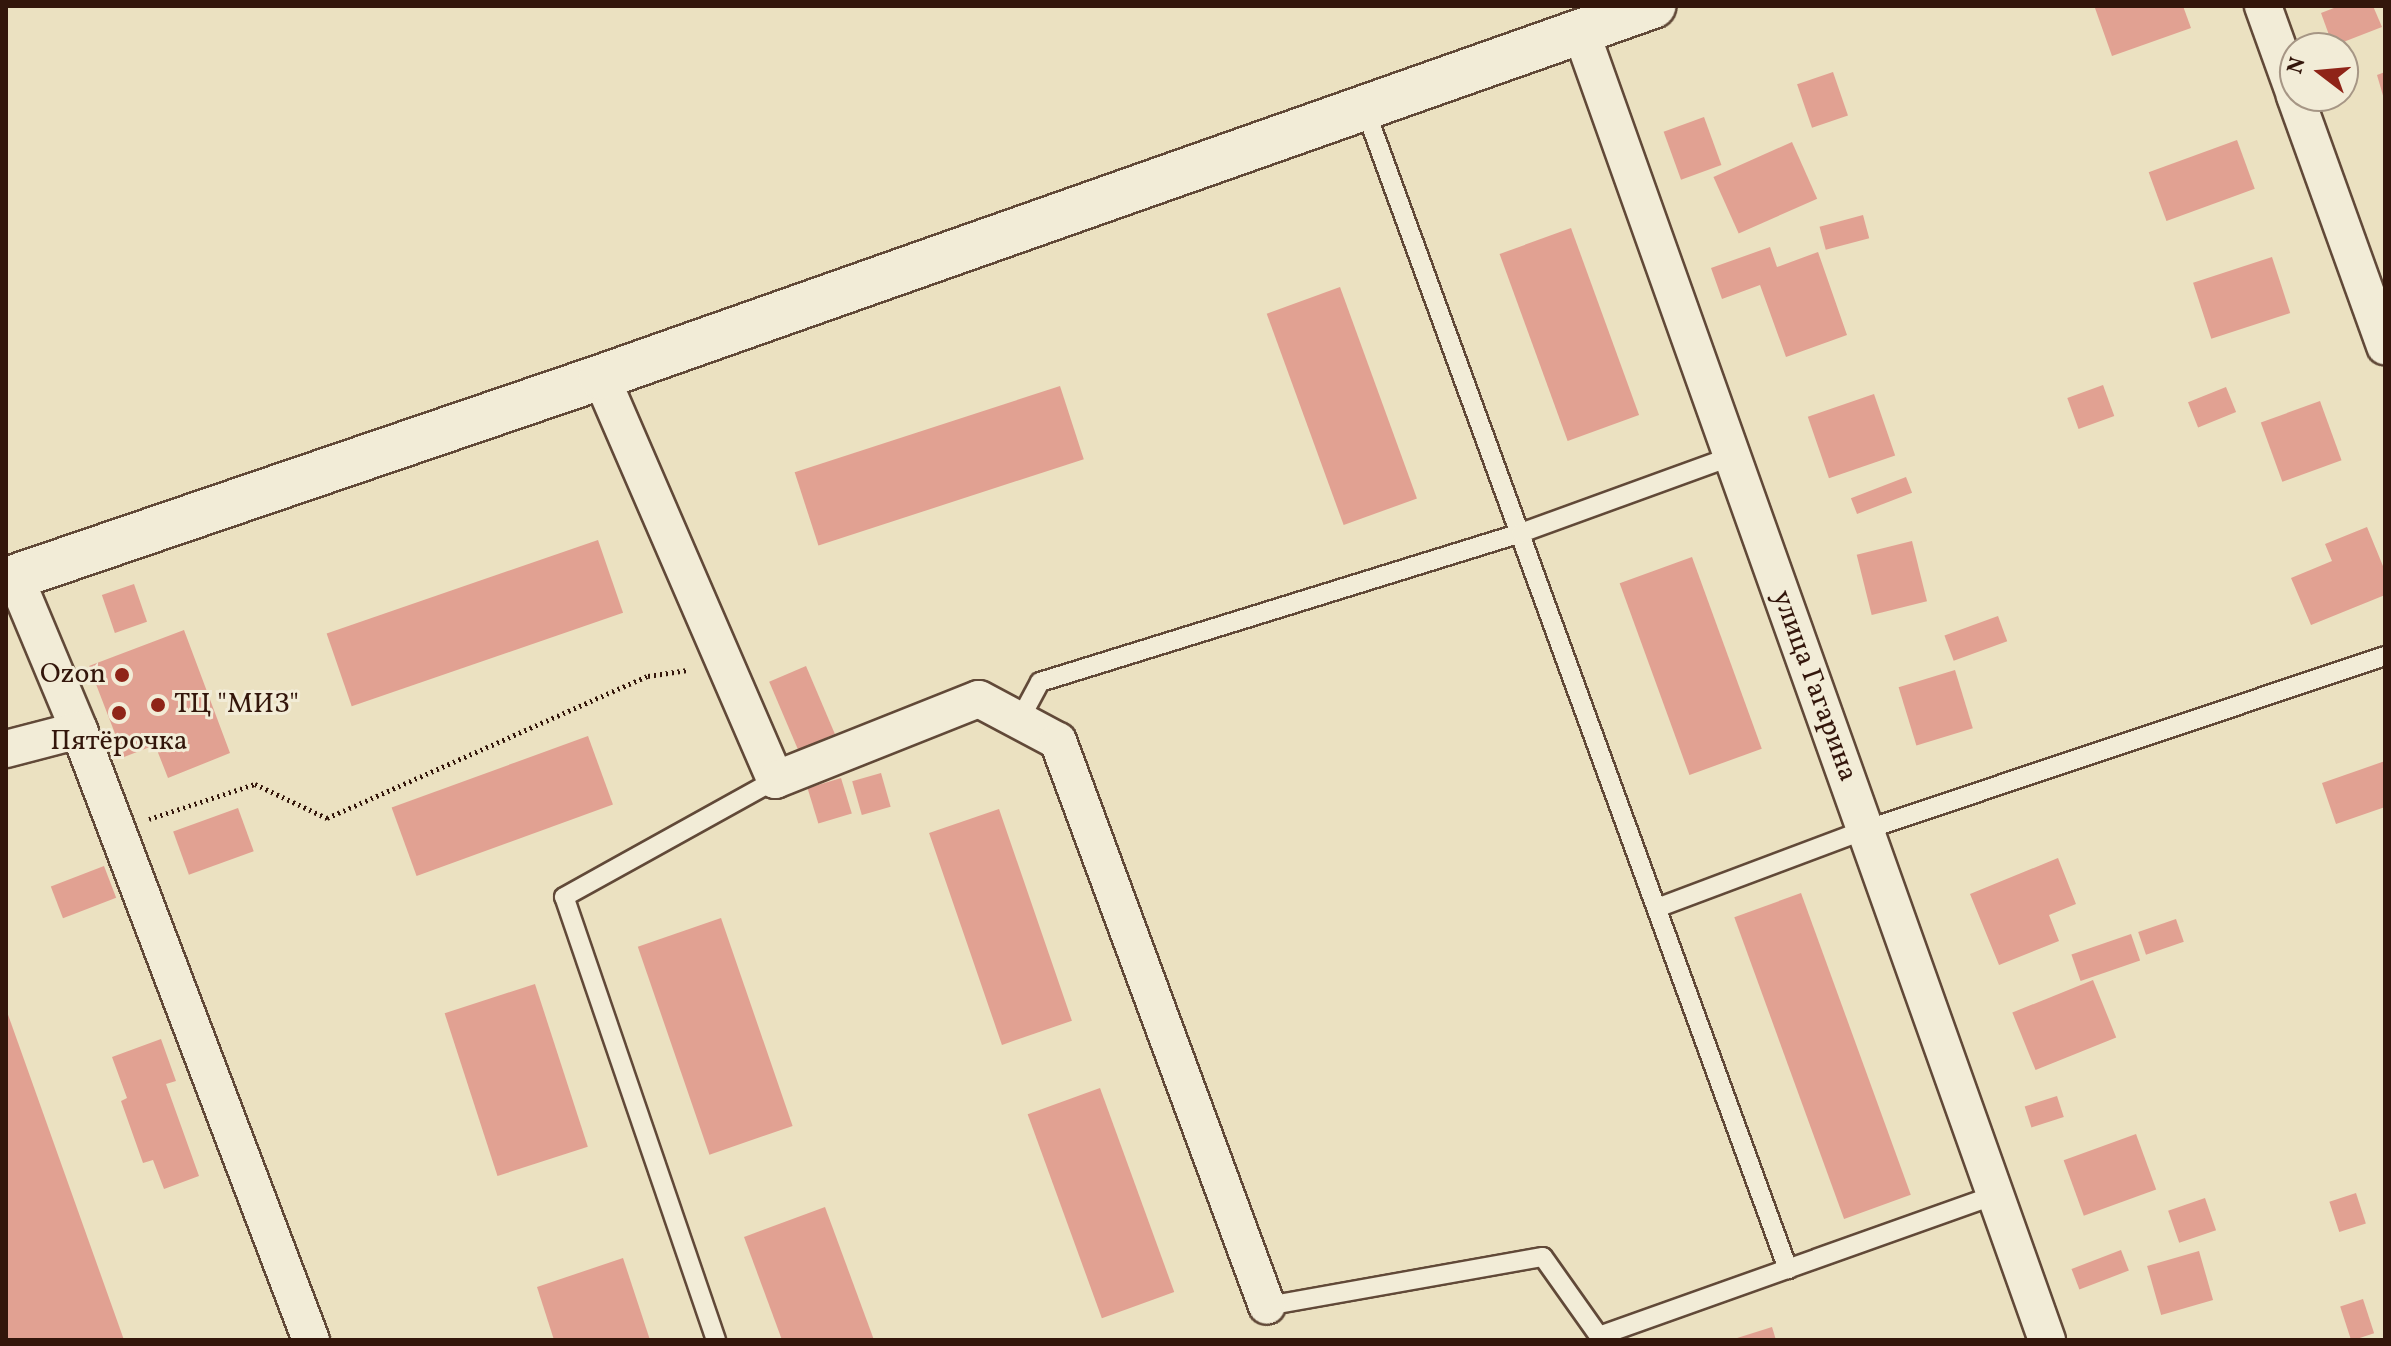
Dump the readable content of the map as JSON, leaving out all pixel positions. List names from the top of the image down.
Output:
{
  "streets": {
    "street": ["улица Гагарина"]
  },
  "places": ["Ozon", "ТЦ \"МИЗ\"", "Пятёрочка"],
  "north": "left"
}
